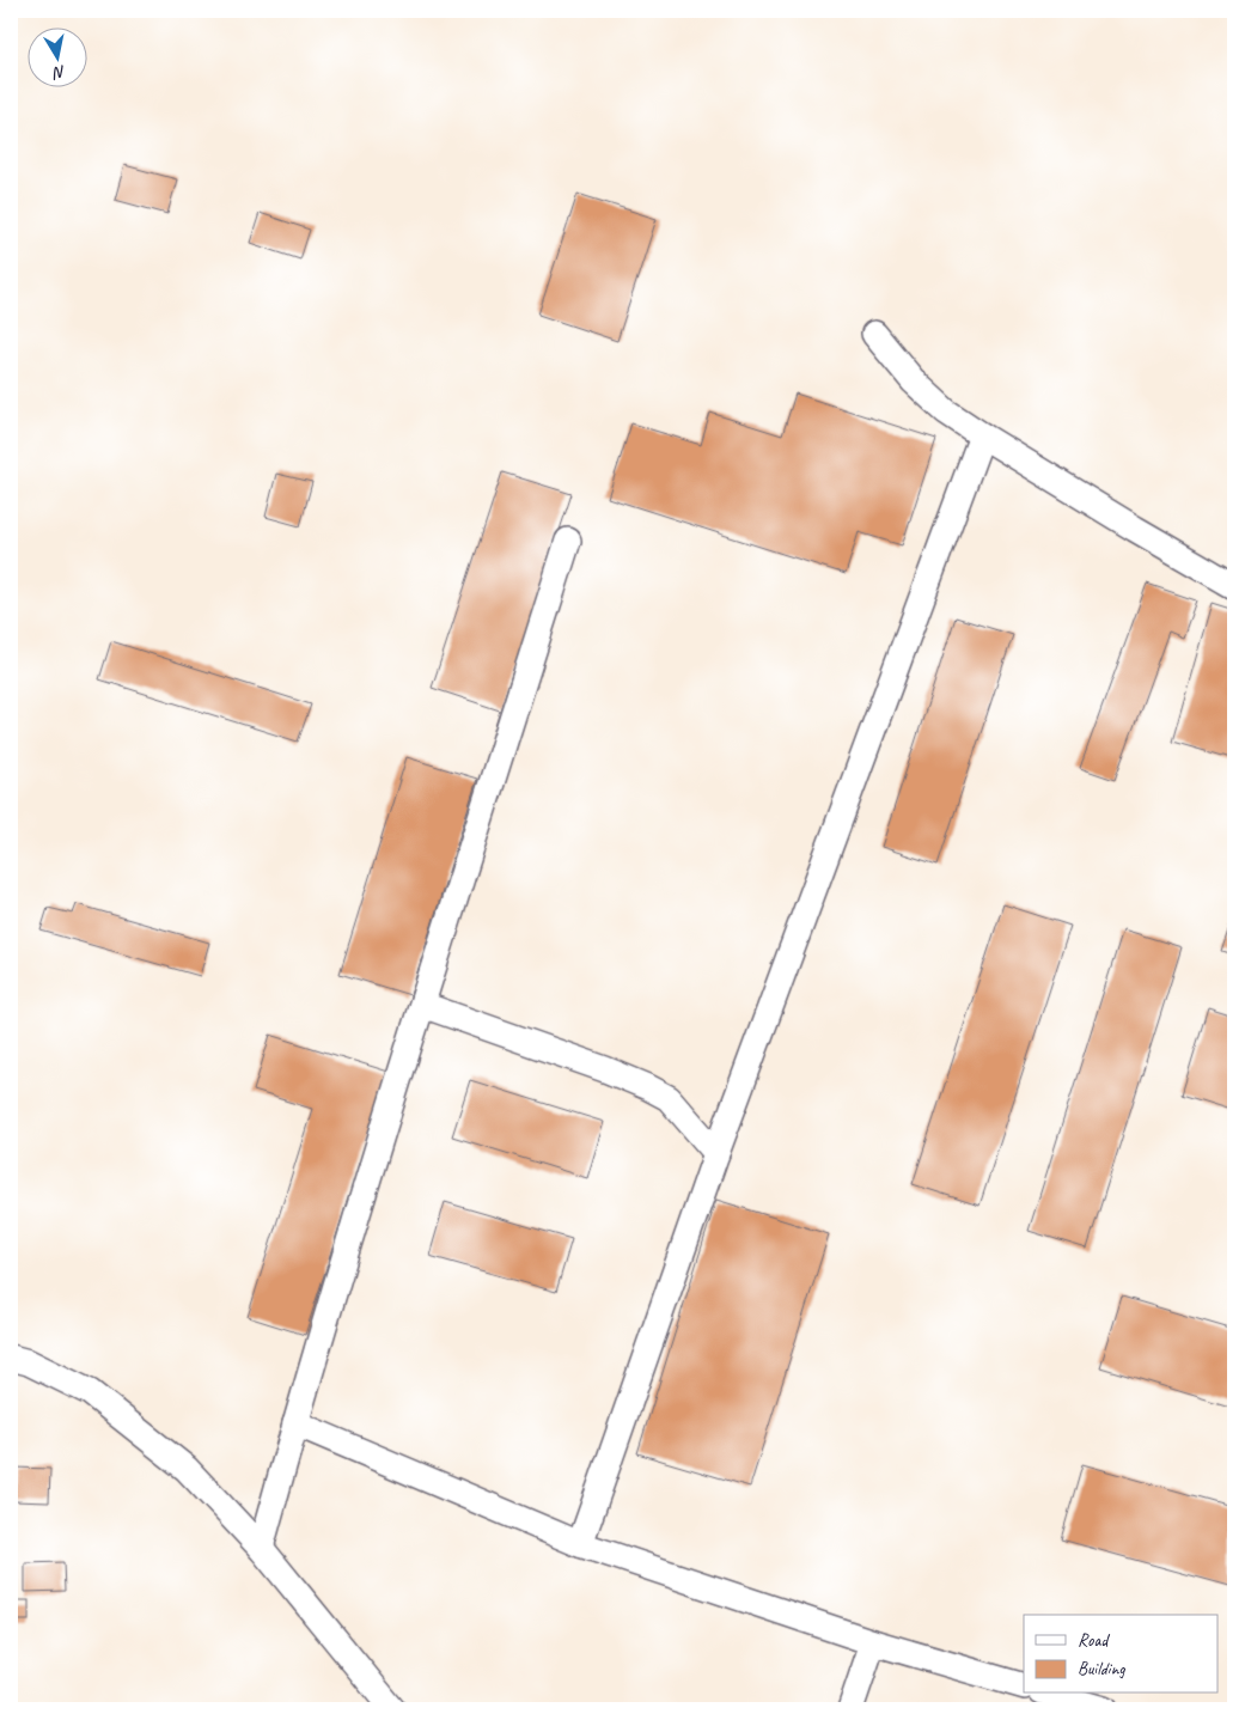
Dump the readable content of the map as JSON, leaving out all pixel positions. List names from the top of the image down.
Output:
{
  "legend": ["Road", "Building"],
  "north": "bottom"
}
